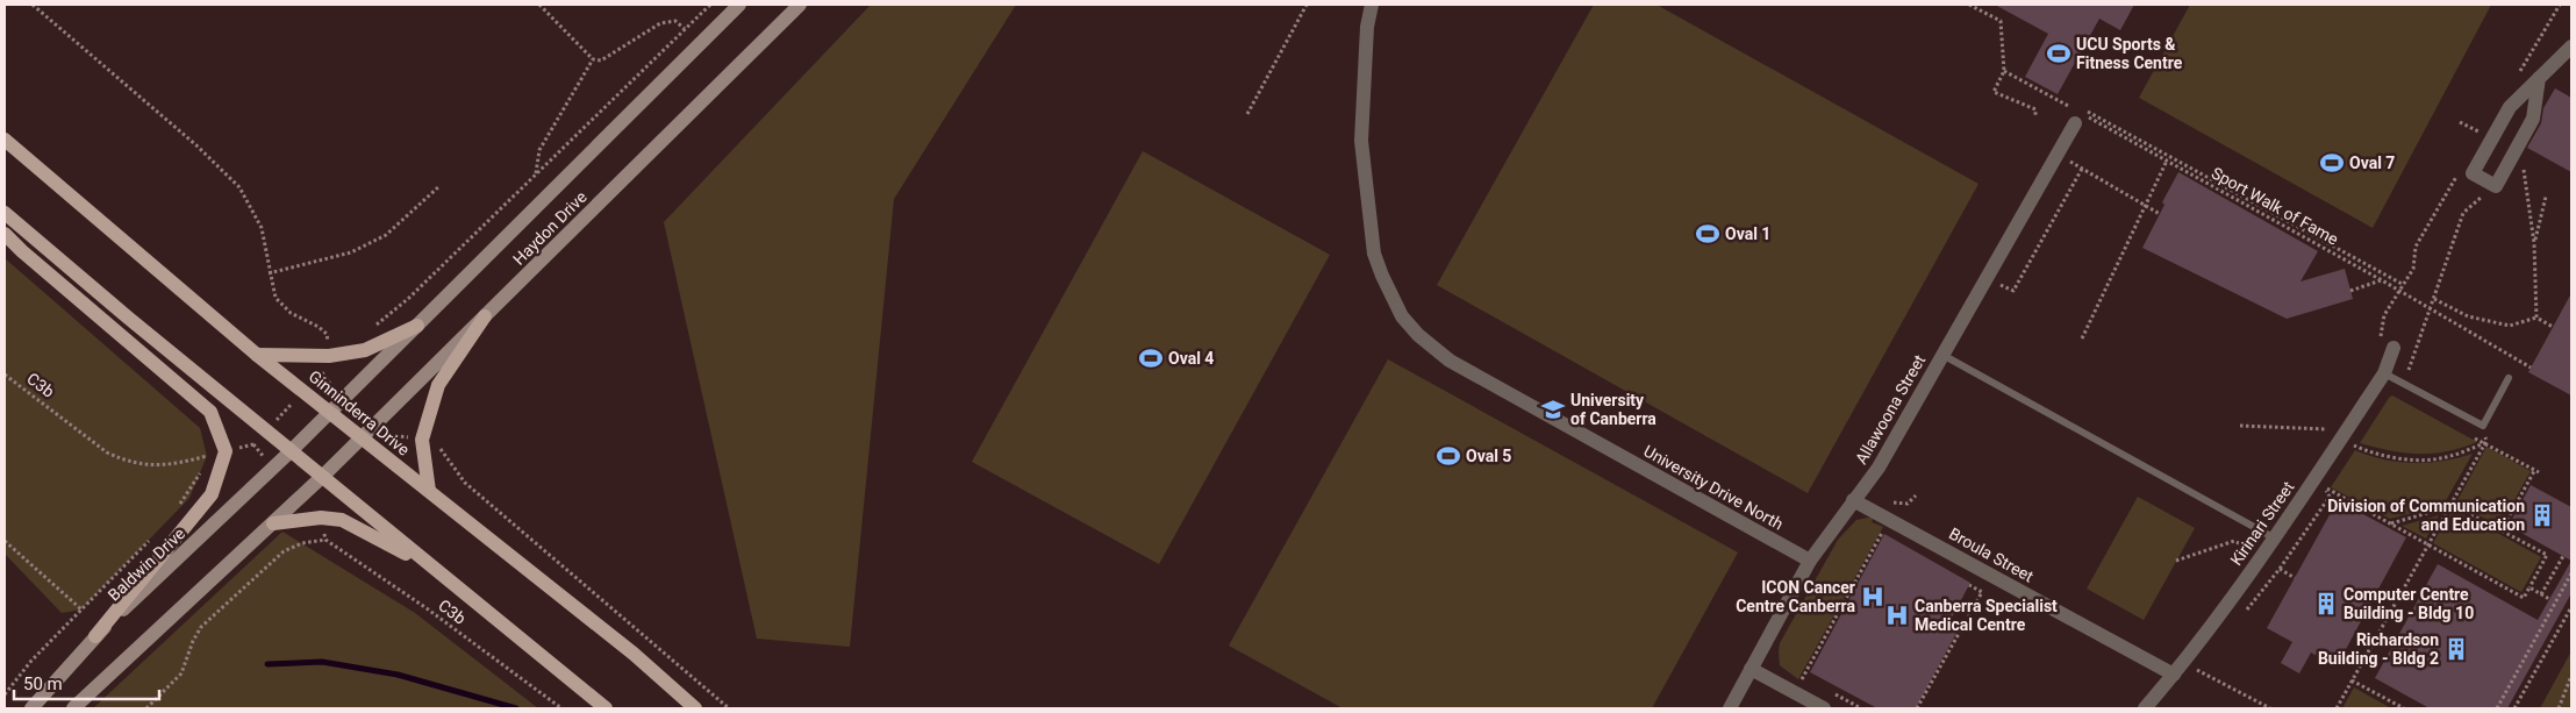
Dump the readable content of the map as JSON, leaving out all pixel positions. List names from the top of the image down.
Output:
{
  "streets": {
    "main road": ["Haydon Drive", "Ginninderra Drive", "Baldwin Drive"],
    "street": [
      "Allawoona Street",
      "University Drive North",
      "Kirinari Street",
      "Broula Street"
    ],
    "path": ["Sport Walk of Fame", "C3b"]
  },
  "crossings": [
    ["Sport Walk of Fame", "Allawoona Street"],
    ["Haydon Drive", "Ginninderra Drive"],
    ["Haydon Drive", "Baldwin Drive"],
    ["Allawoona Street", "University Drive North"],
    ["Allawoona Street", "Broula Street"],
    ["Kirinari Street", "Broula Street"]
  ],
  "places": {
    "sports": [
      "UCU Sports & Fitness Centre",
      "Oval 7",
      "Oval 1",
      "Oval 4",
      "Oval 5"
    ],
    "school or university": ["University of Canberra"],
    "building": ["Division of Communication and Education", "Computer Centre Building - Bldg 10", "Richardson Building - Bldg 2"],
    "hospital": ["ICON Cancer Centre Canberra", "Canberra Specialist Medical Centre"]
  },
  "scale_bar": "50 m"
}
